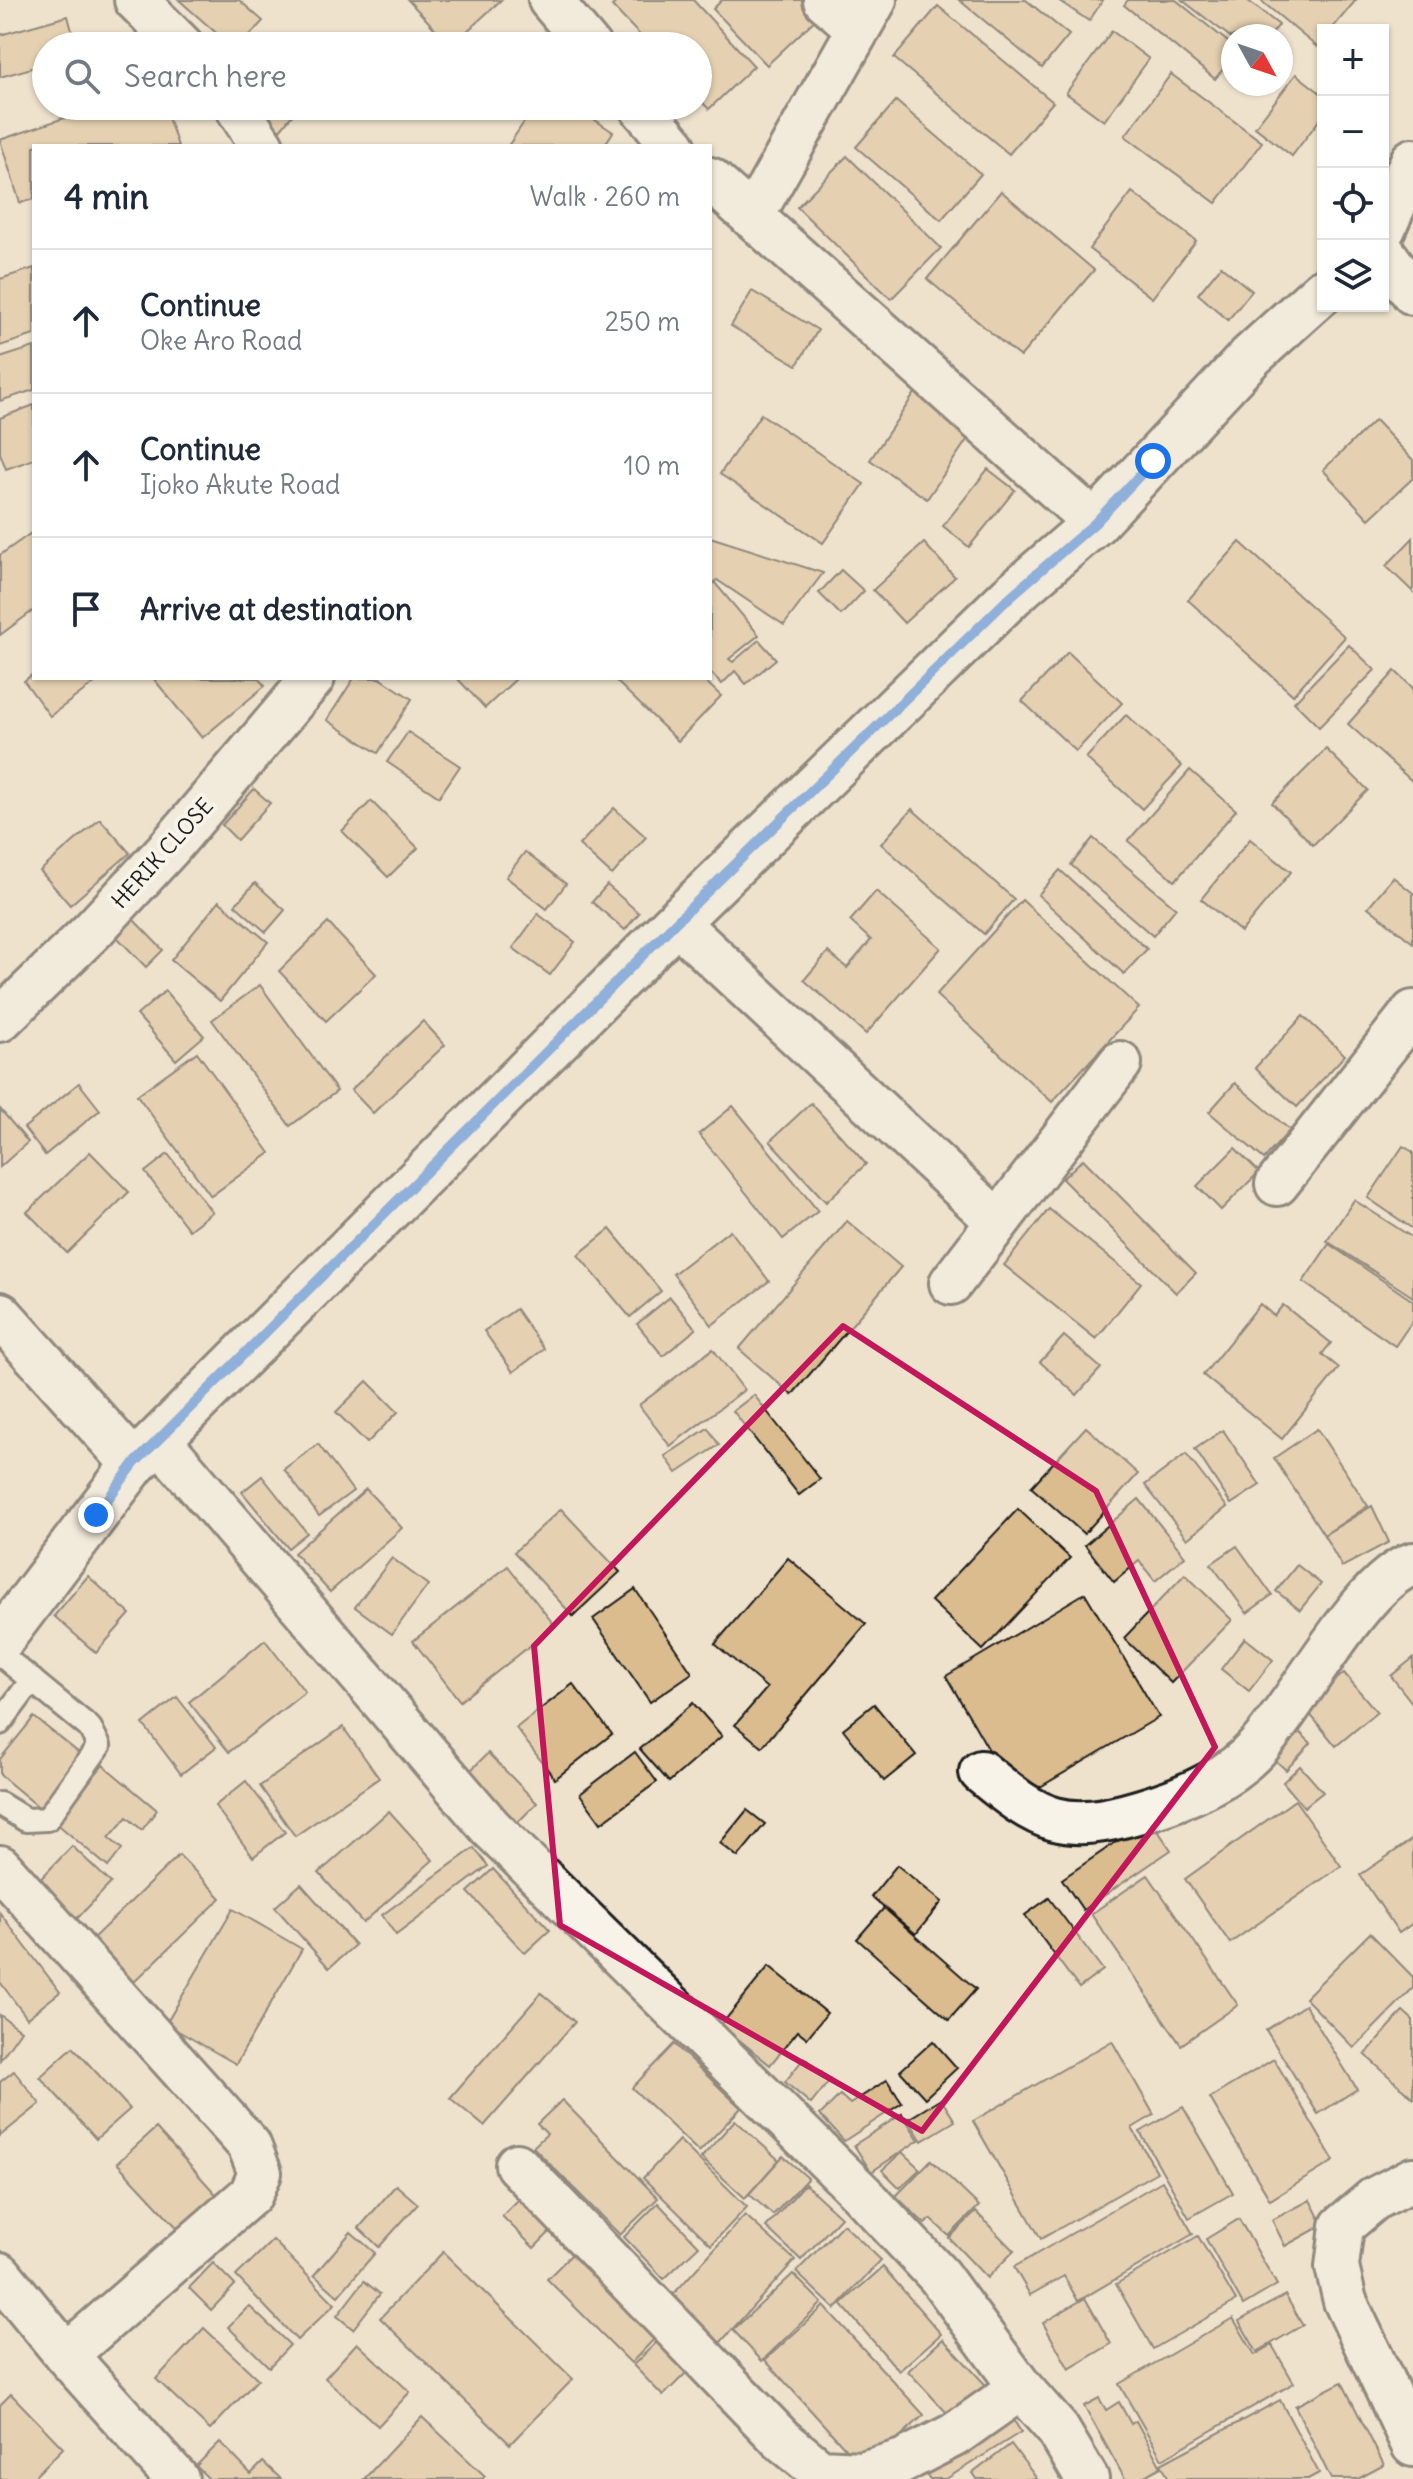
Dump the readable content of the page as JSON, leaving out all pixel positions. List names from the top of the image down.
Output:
{
  "streets": {
    "street": ["HERIK CLOSE"]
  },
  "north": "bottom right",
  "page": {
    "map_buttons": ["+", "−"],
    "search": "Search here",
    "heading": ["4 min", "Walk · 260 m"],
    "list": [
      ["Continue", "Oke Aro Road", "250 m"],
      ["Continue", "Ijoko Akute Road", "10 m"],
      "Arrive at destination"
    ]
  }
}
